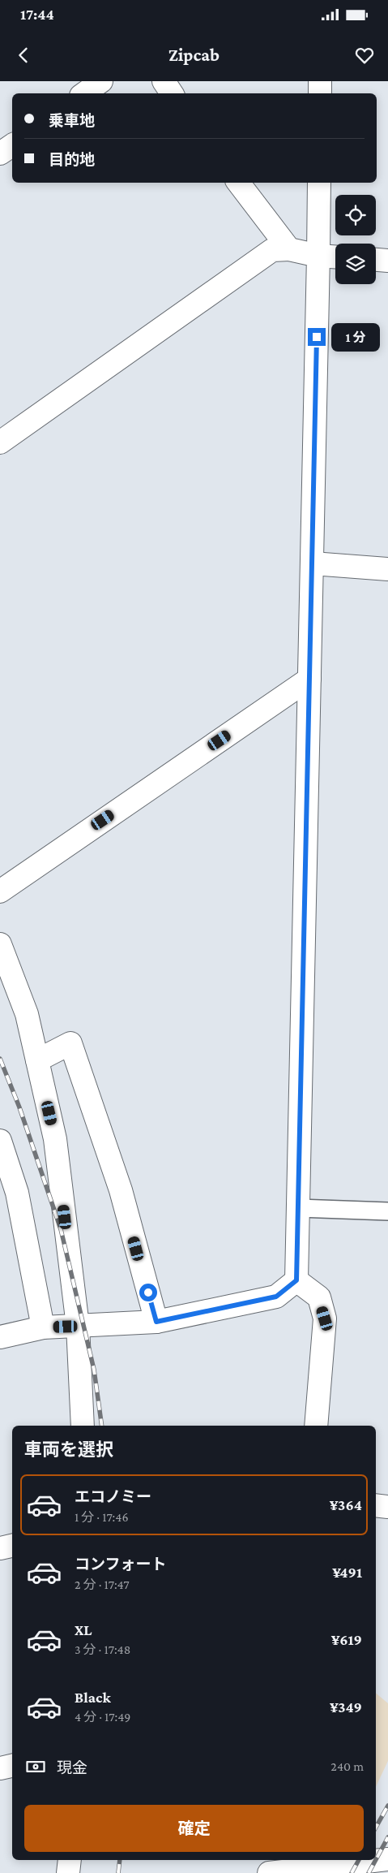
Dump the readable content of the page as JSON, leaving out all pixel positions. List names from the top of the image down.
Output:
{
  "page": {
    "status": "17:44",
    "header": "Zipcab",
    "banner": ["乗車地", "目的地"],
    "bubble": "1 分",
    "heading": "車両を選択",
    "list": [
      {
        "name": "エコノミー",
        "note": "1 分 · 17:46",
        "value": "¥364"
      },
      {
        "name": "コンフォート",
        "note": "2 分 · 17:47",
        "value": "¥491"
      },
      {
        "name": "XL",
        "note": "3 分 · 17:48",
        "value": "¥619"
      },
      {
        "name": "Black",
        "note": "4 分 · 17:49",
        "value": "¥349"
      }
    ],
    "pay": ["現金", "240 m"],
    "buttons": "確定"
  }
}
